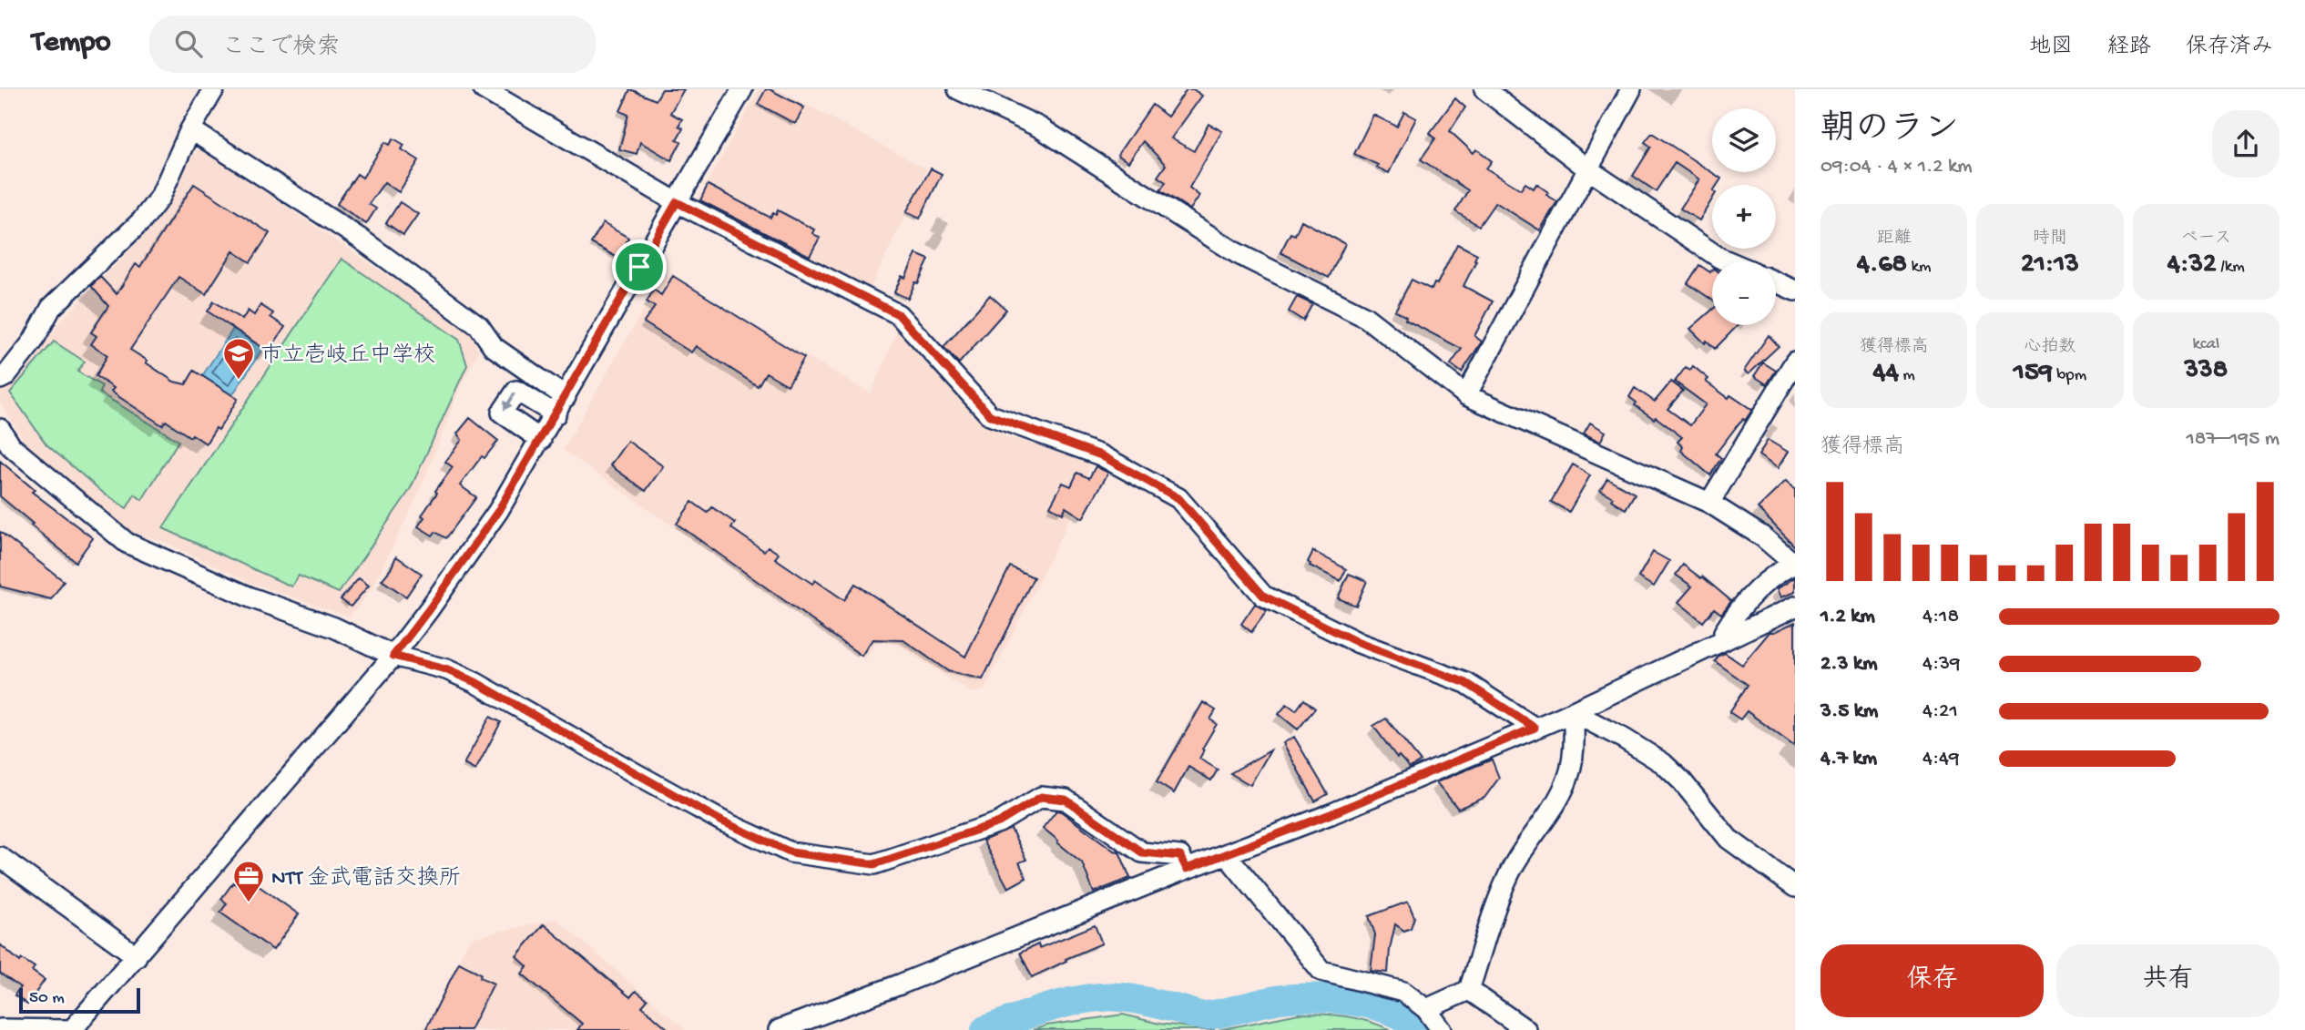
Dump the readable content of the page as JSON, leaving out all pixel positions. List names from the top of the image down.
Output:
{
  "places": {
    "school or university": ["市立壱岐丘中学校"],
    "office": ["NTT 金武電話交換所"]
  },
  "scale_bar": "50 m",
  "page": {
    "header": "Tempo",
    "search": "ここで検索",
    "nav": ["地図", "経路", "保存済み"],
    "heading": ["朝のラン", "09:04 · 4 × 1.2 km"],
    "map_buttons": ["+", "−"],
    "stats": [
      ["距離", "4.68 km"],
      ["時間", "21:13"],
      ["ペース", "4:32 /km"],
      ["獲得標高", "44 m"],
      ["心拍数", "159 bpm"],
      ["kcal", "338"]
    ],
    "chart": ["獲得標高", "187–195 m"],
    "list": [
      {
        "name": "1.2 km",
        "note": "4:18"
      },
      {
        "name": "2.3 km",
        "note": "4:39"
      },
      {
        "name": "3.5 km",
        "note": "4:21"
      },
      {
        "name": "4.7 km",
        "note": "4:49"
      }
    ],
    "buttons": ["保存", "共有"],
    "scale": "50 m"
  }
}
